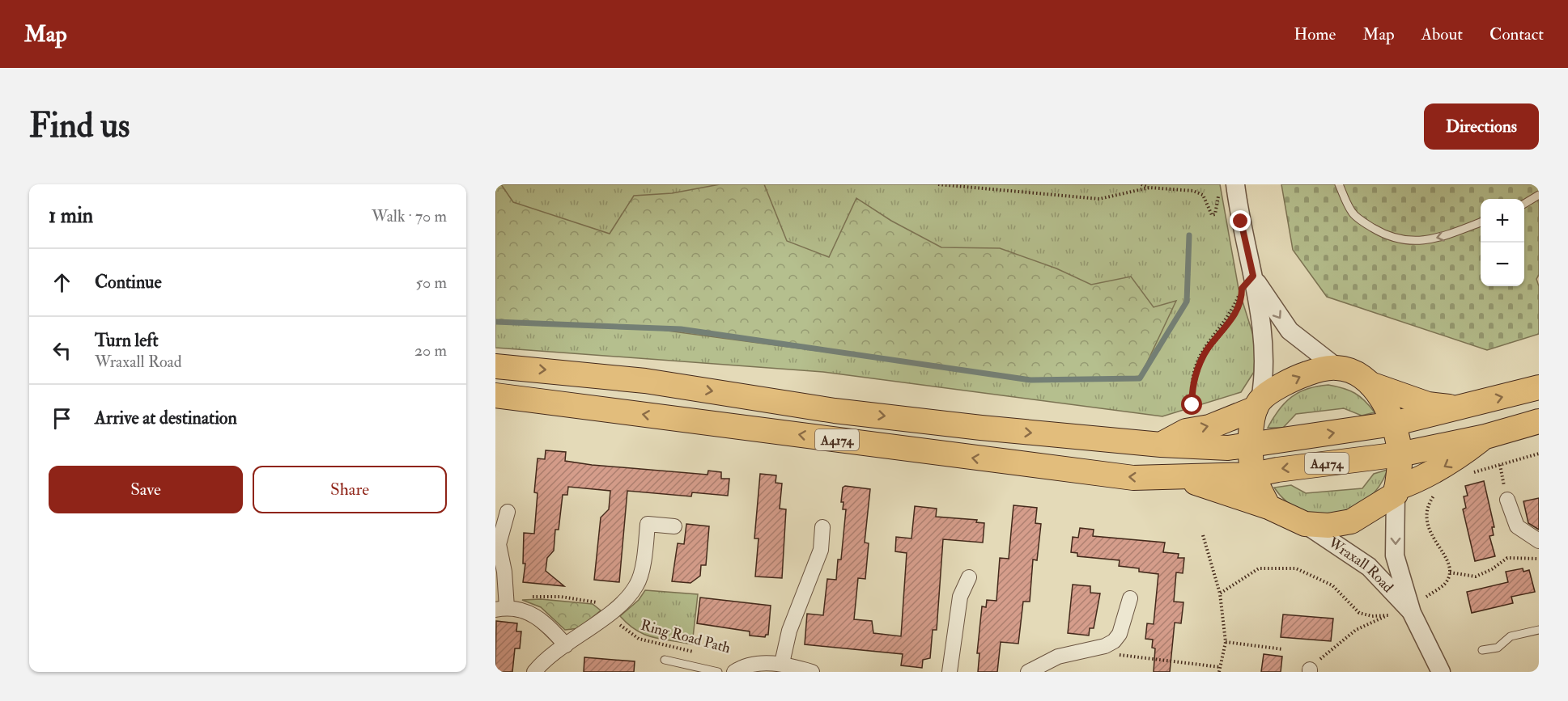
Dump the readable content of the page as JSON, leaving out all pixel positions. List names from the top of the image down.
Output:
{
  "streets": {
    "highway": ["A4174"],
    "street": ["Wraxall Road"],
    "path": ["Ring Road Path"]
  },
  "crossings": [
    ["A4174", "Wraxall Road"]
  ],
  "one_way": ["Wraxall Road"],
  "page": {
    "header": "Map",
    "nav": [
      "Home",
      "Map",
      "About",
      "Contact"
    ],
    "buttons": [
      "Directions",
      ["Save", "Share"]
    ],
    "title": "Find us",
    "heading": ["1 min", "Walk · 70 m"],
    "map_buttons": ["+", "−"],
    "list": [
      ["Continue", "50 m"],
      ["Turn left", "Wraxall Road", "20 m"],
      "Arrive at destination"
    ]
  }
}
